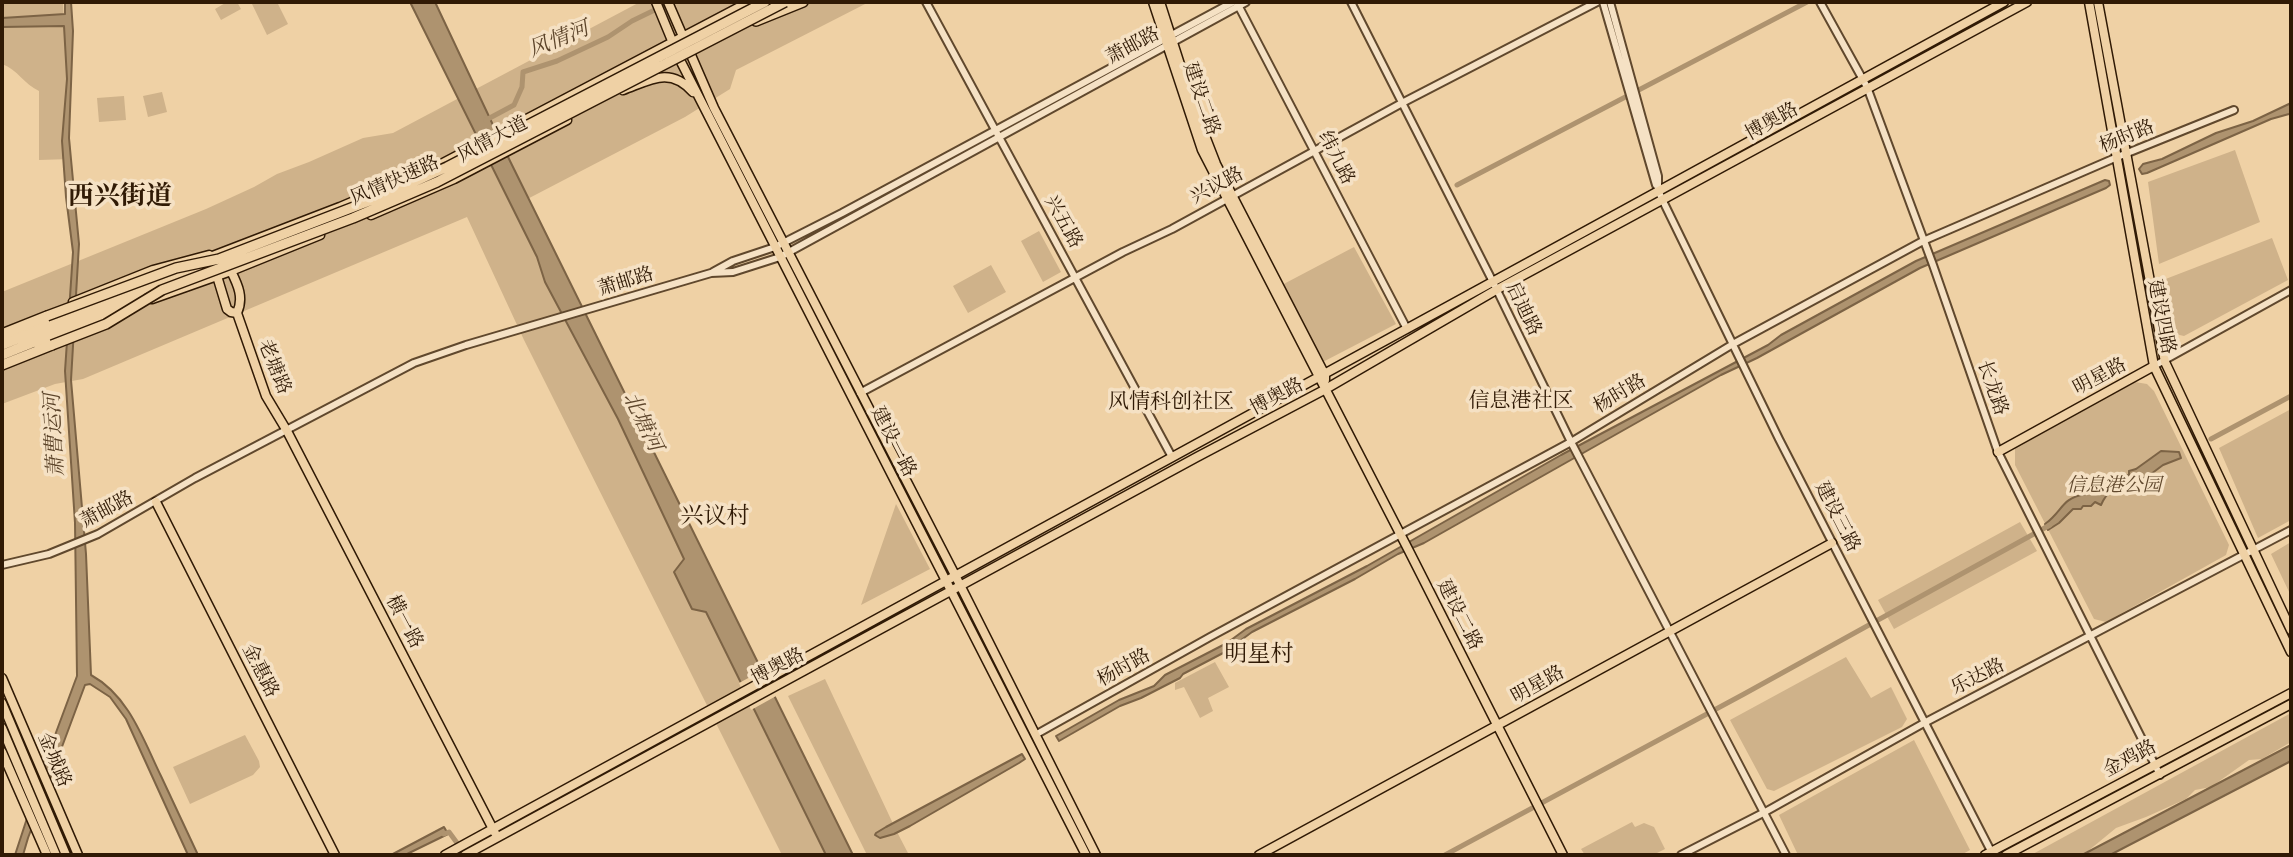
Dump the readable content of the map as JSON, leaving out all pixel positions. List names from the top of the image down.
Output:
{
  "streets": {
    "highway": ["风情快速路"],
    "main road": [
      "建设二路",
      "博奥路",
      "风情大道",
      "建设四路",
      "老塘路",
      "明星路",
      "建设一路",
      "横一路",
      "金惠路",
      "金鸡路",
      "金城路"
    ],
    "street": [
      "萧邮路",
      "杨时路",
      "纬九路",
      "兴议路",
      "兴五路",
      "启迪路",
      "长龙路",
      "建设三路",
      "乐达路"
    ]
  },
  "crossings": [
    ["萧邮路", "建设二路"],
    ["萧邮路", "纬九路"],
    ["萧邮路", "兴五路"],
    ["萧邮路", "老塘路"],
    ["萧邮路", "建设一路"],
    ["萧邮路", "横一路"],
    ["萧邮路", "金惠路"],
    ["建设二路", "博奥路"],
    ["建设二路", "杨时路"],
    ["建设二路", "兴议路"],
    ["建设二路", "明星路"],
    ["博奥路", "纬九路"],
    ["博奥路", "兴五路"],
    ["博奥路", "启迪路"],
    ["博奥路", "长龙路"],
    ["博奥路", "建设一路"],
    ["博奥路", "建设三路"],
    ["博奥路", "横一路"],
    ["杨时路", "启迪路"],
    ["杨时路", "建设四路"],
    ["杨时路", "长龙路"],
    ["杨时路", "建设一路"],
    ["杨时路", "建设三路"],
    ["风情大道", "风情快速路"],
    ["风情大道", "老塘路"],
    ["风情大道", "建设一路"],
    ["纬九路", "兴议路"],
    ["兴议路", "兴五路"],
    ["兴议路", "启迪路"],
    ["兴议路", "建设一路"],
    ["启迪路", "明星路"],
    ["启迪路", "乐达路"],
    ["建设四路", "明星路"],
    ["建设四路", "乐达路"],
    ["老塘路", "横一路"],
    ["明星路", "长龙路"],
    ["明星路", "建设三路"],
    ["长龙路", "乐达路"],
    ["长龙路", "金鸡路"],
    ["建设三路", "乐达路"],
    ["建设三路", "金鸡路"]
  ],
  "districts": [
    "西兴街道",
    "信息港社区",
    "风情科创社区",
    "兴议村",
    "明星村"
  ],
  "water": ["风情河", "北塘河", "萧曹运河"],
  "parks": ["信息港公园"]
}
